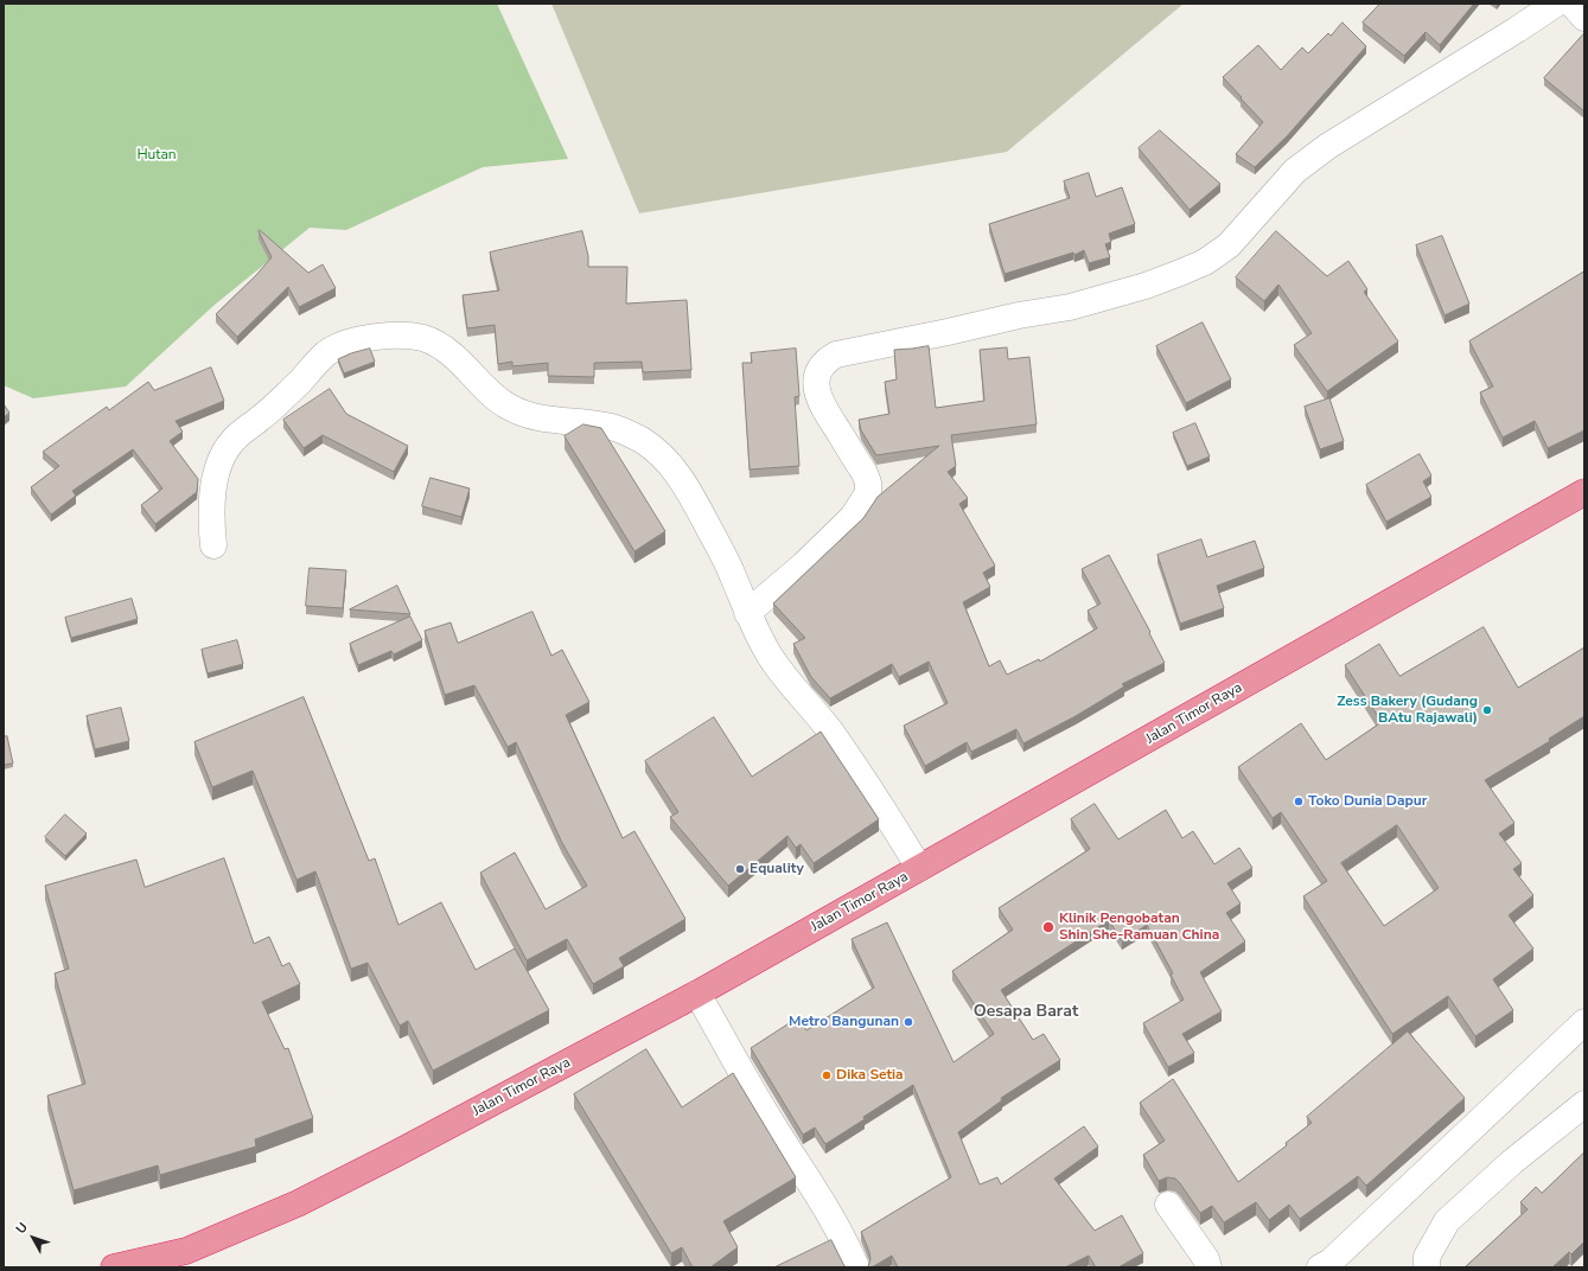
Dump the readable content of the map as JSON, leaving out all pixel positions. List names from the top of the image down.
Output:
{
  "streets": {
    "highway": ["Jalan Timor Raya"]
  },
  "districts": ["Oesapa Barat"],
  "parks": ["Hutan"],
  "places": [
    "Zess Bakery (Gudang BAtu Rajawali)",
    "Toko Dunia Dapur",
    "Equality",
    "Klinik Pengobatan Shin She-Ramuan China",
    "Metro Bangunan",
    "Dika Setia"
  ],
  "north": "top left"
}
